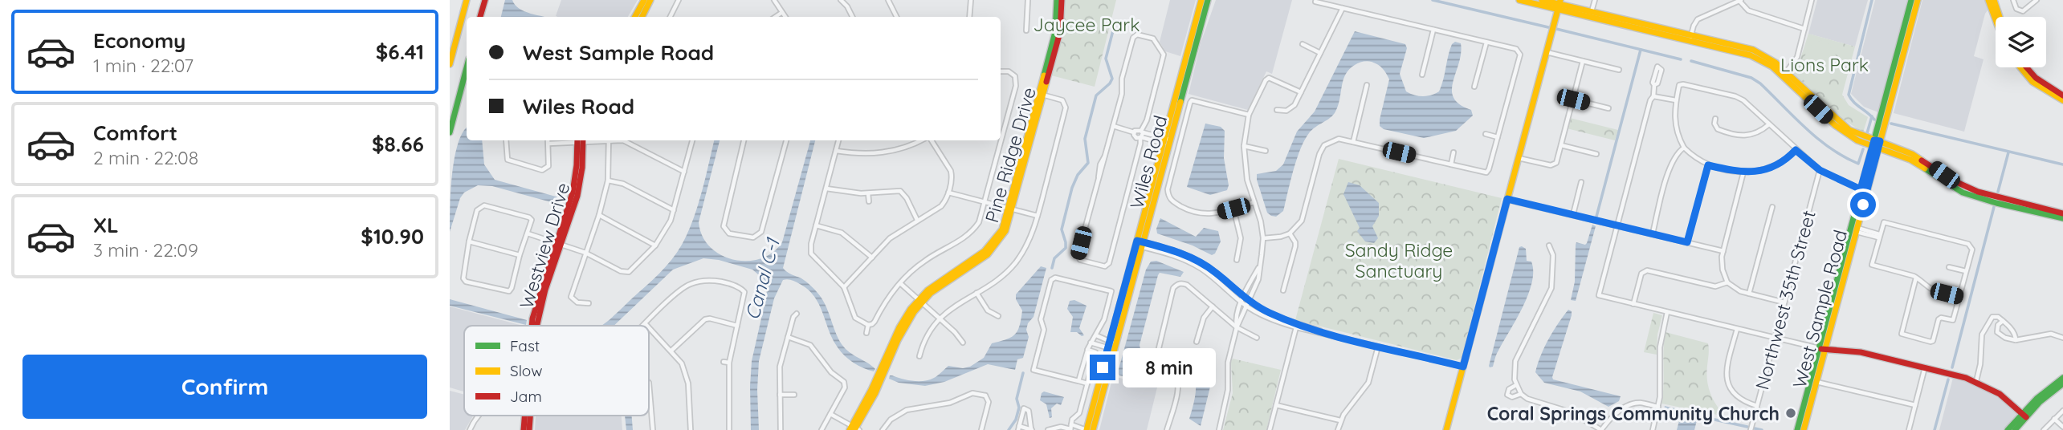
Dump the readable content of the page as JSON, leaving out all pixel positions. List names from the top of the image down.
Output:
{
  "streets": {
    "main road": [
      "Pine Ridge Drive",
      "Wiles Road",
      "Westview Drive",
      "West Sample Road"
    ],
    "street": ["Northwest 35th Street"]
  },
  "water": ["Canal C-1"],
  "parks": ["Jaycee Park", "Lions Park", "Sandy Ridge Sanctuary"],
  "places": ["Coral Springs Community Church"],
  "legend": ["Fast", "Slow", "Jam"],
  "page": {
    "list": [
      {
        "name": "Economy",
        "note": "1 min · 22:07",
        "value": "$6.41"
      },
      {
        "name": "Comfort",
        "note": "2 min · 22:08",
        "value": "$8.66"
      },
      {
        "name": "XL",
        "note": "3 min · 22:09",
        "value": "$10.90"
      }
    ],
    "banner": ["West Sample Road", "Wiles Road"],
    "buttons": "Confirm",
    "bubble": "8 min"
  }
}
